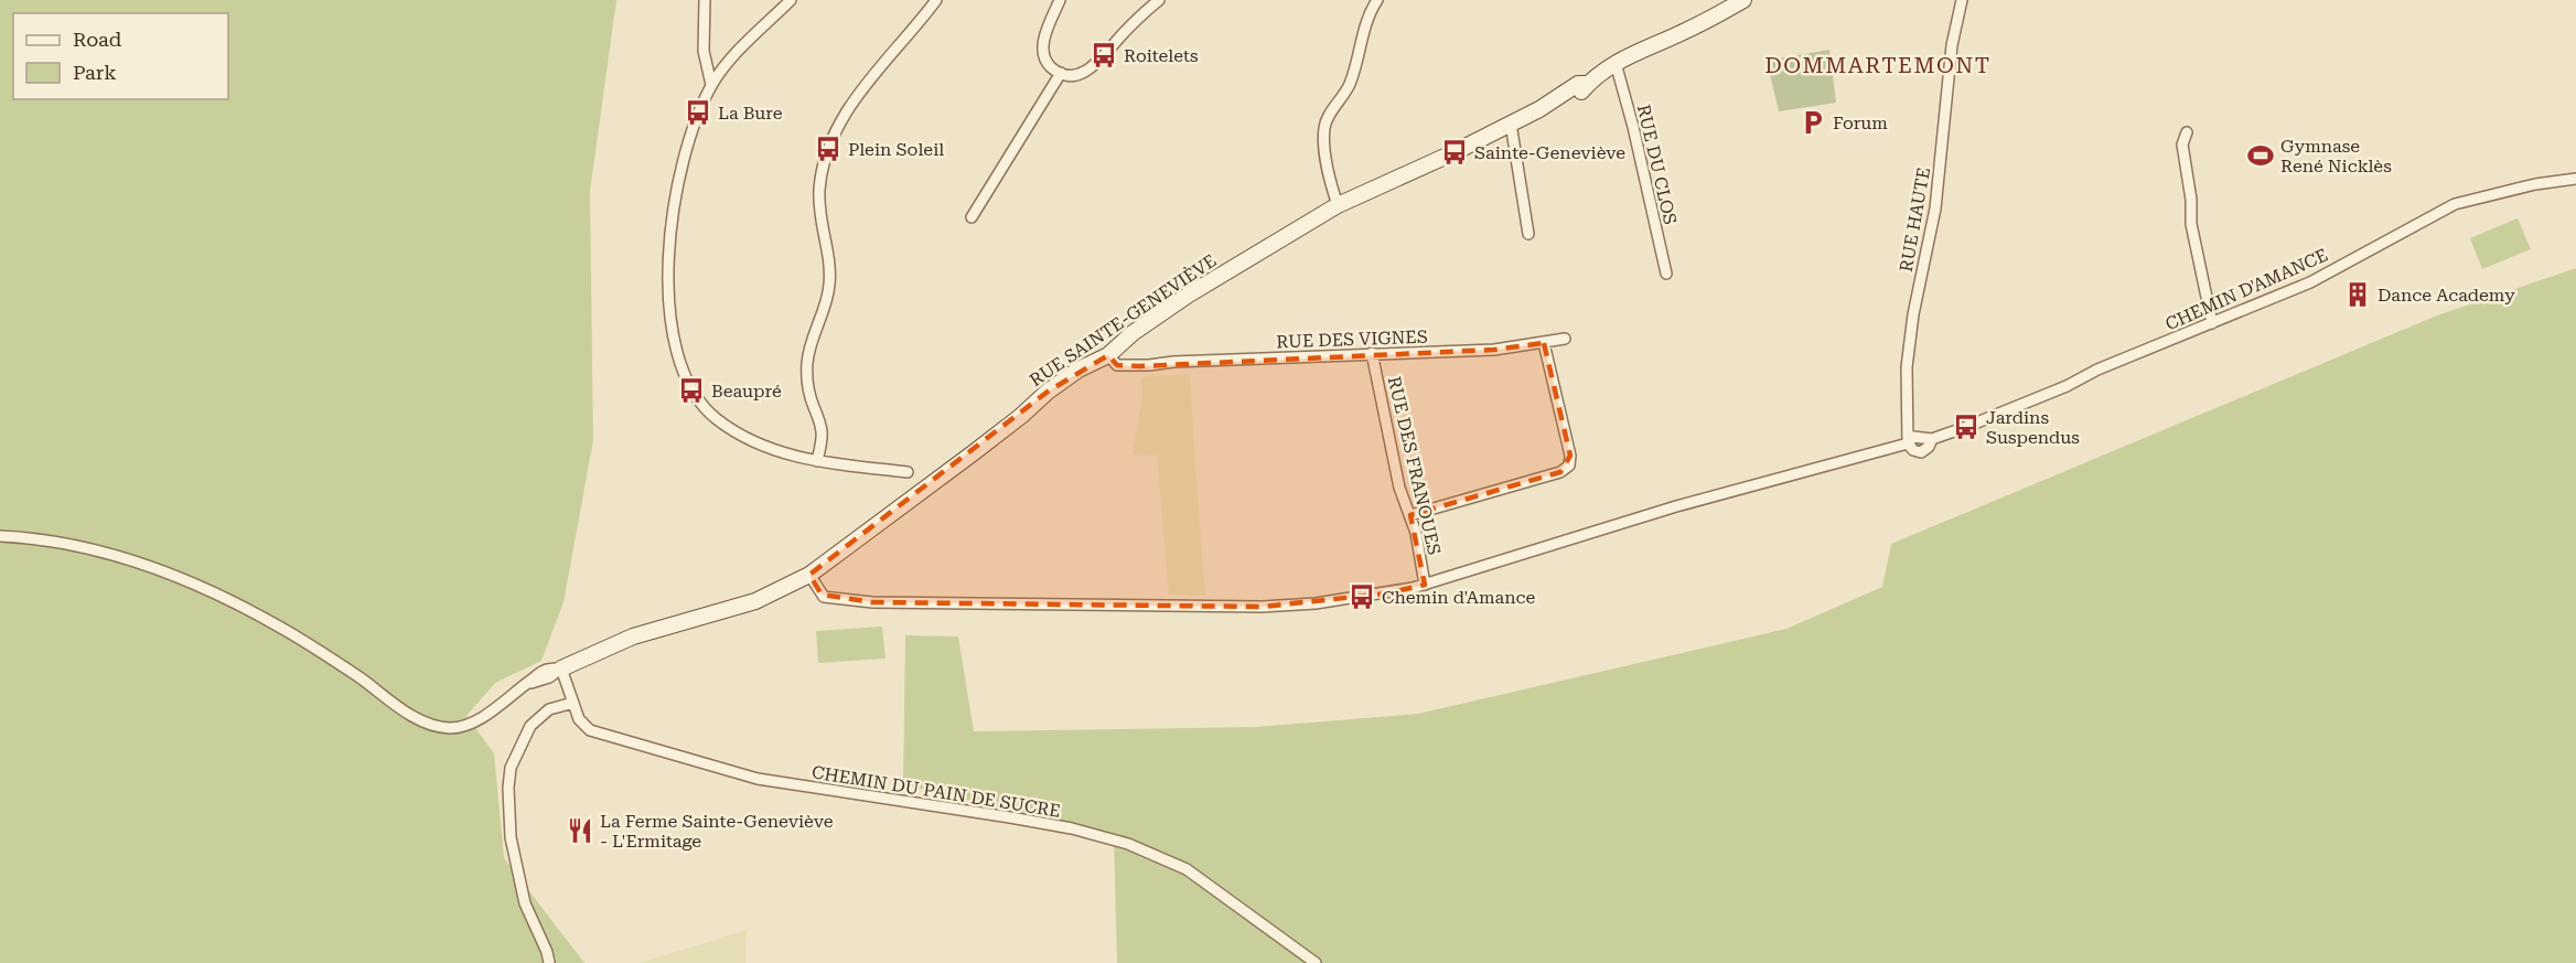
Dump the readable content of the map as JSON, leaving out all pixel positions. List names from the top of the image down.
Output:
{
  "streets": {
    "street": [
      "RUE DU CLOS",
      "RUE HAUTE",
      "CHEMIN D'AMANCE",
      "RUE SAINTE-GENEVIÈVE",
      "RUE DES VIGNES",
      "RUE DES FRANOUES",
      "CHEMIN DU PAIN DE SUCRE"
    ]
  },
  "crossings": [
    ["RUE DU CLOS", "RUE SAINTE-GENEVIÈVE"],
    ["RUE HAUTE", "CHEMIN D'AMANCE"],
    ["CHEMIN D'AMANCE", "RUE SAINTE-GENEVIÈVE"],
    ["CHEMIN D'AMANCE", "RUE DES FRANOUES"],
    ["RUE SAINTE-GENEVIÈVE", "RUE DES VIGNES"],
    ["RUE SAINTE-GENEVIÈVE", "CHEMIN DU PAIN DE SUCRE"],
    ["RUE DES VIGNES", "RUE DES FRANOUES"]
  ],
  "districts": ["DOMMARTEMONT"],
  "places": {
    "bus stop": [
      "Roitelets",
      "La Bure",
      "Plein Soleil",
      "Sainte-Geneviève",
      "Beaupré",
      "Jardins Suspendus",
      "Chemin d'Amance"
    ],
    "parking": ["Forum"],
    "sports": ["Gymnase René Nicklès"],
    "building": ["Dance Academy"],
    "restaurant": ["La Ferme Sainte-Geneviève - L'Ermitage"]
  },
  "legend": ["Road", "Park"]
}
